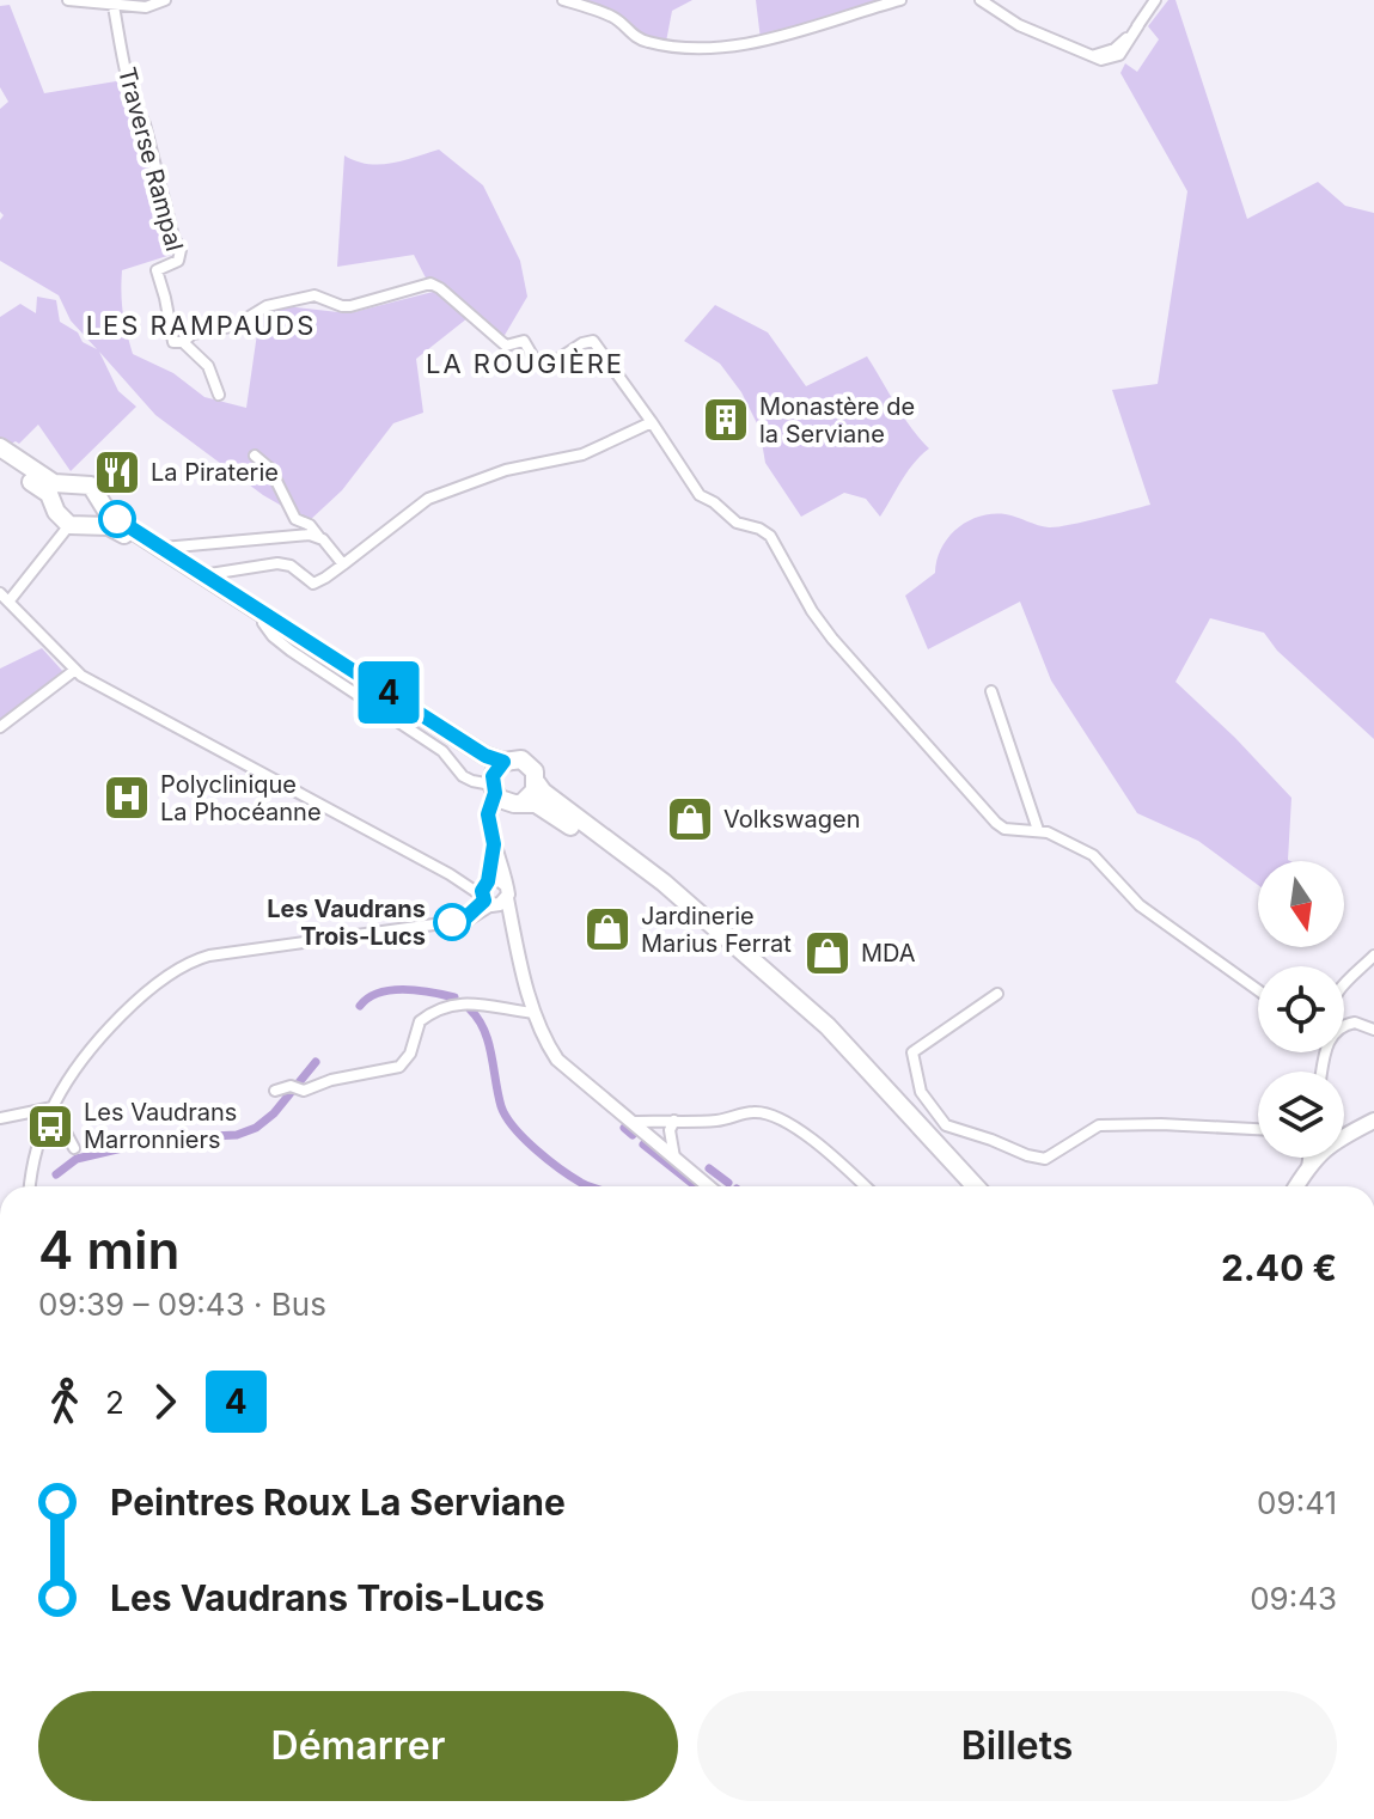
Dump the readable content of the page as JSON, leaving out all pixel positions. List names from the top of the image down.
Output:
{
  "streets": {
    "street": ["Traverse Rampal"]
  },
  "districts": ["LES RAMPAUDS", "LA ROUGIÈRE"],
  "places": {
    "building": ["Monastère de la Serviane"],
    "restaurant": ["La Piraterie"],
    "hospital": ["Polyclinique La Phocéanne"],
    "shop": ["Volkswagen", "Jardinerie Marius Ferrat", "MDA"],
    "other": ["Les Vaudrans Trois-Lucs"],
    "bus stop": ["Les Vaudrans Marronniers"]
  },
  "lines": ["bus line 4"],
  "north": "bottom",
  "page": {
    "on_map": "4",
    "heading": ["4 min", "09:39 – 09:43 · Bus", "2.40 €"],
    "legs": ["2", "4"],
    "list": [
      {
        "name": "Peintres Roux La Serviane",
        "value": "09:41"
      },
      {
        "name": "Les Vaudrans Trois-Lucs",
        "value": "09:43"
      }
    ],
    "buttons": ["Démarrer", "Billets"]
  }
}
